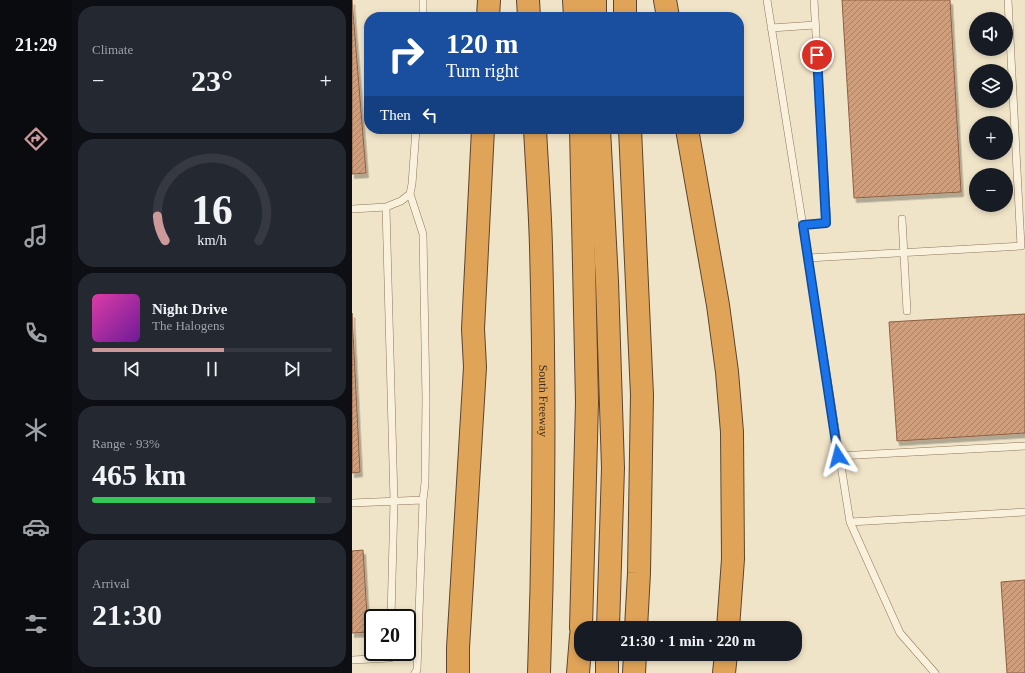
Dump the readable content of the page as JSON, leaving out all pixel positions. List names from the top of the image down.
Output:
{
  "streets": {
    "highway": ["South Freeway"]
  },
  "page": {
    "tabs": "21:29",
    "tile": [
      "Climate",
      ["Range · 93%", "465 km"],
      ["Arrival", "21:30"]
    ],
    "map_buttons": ["+", "−"],
    "turn": ["120 m", "Turn right"],
    "heat": ["−", "23°", "+"],
    "then": "Then",
    "song": ["Night Drive", "The Halogens"],
    "limit": "20",
    "trip": "21:30 · 1 min · 220 m",
    "gauge": ["16", "km/h"]
  }
}
